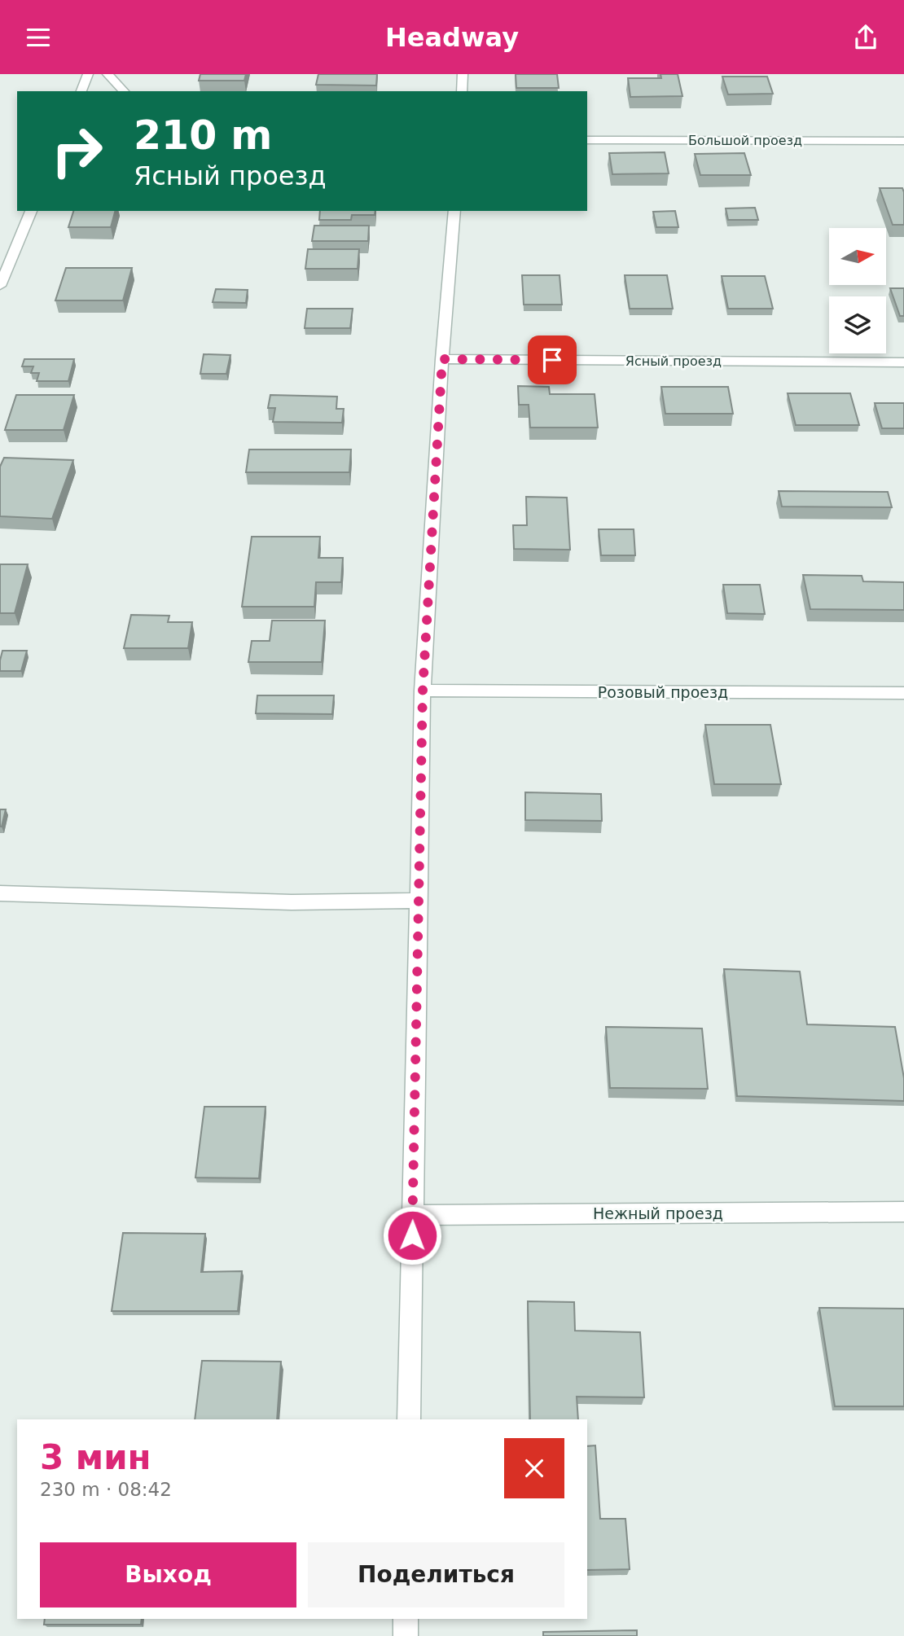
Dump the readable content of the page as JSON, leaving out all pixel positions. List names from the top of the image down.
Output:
{
  "streets": {
    "street": [
      "Большой проезд",
      "Ясный проезд",
      "Розовый проезд",
      "Нежный проезд"
    ]
  },
  "north": "right",
  "page": {
    "header": "Headway",
    "turn": ["210 m", "Ясный проезд"],
    "heading": ["3 мин", "230 m · 08:42"],
    "buttons": ["Выход", "Поделиться"]
  }
}
